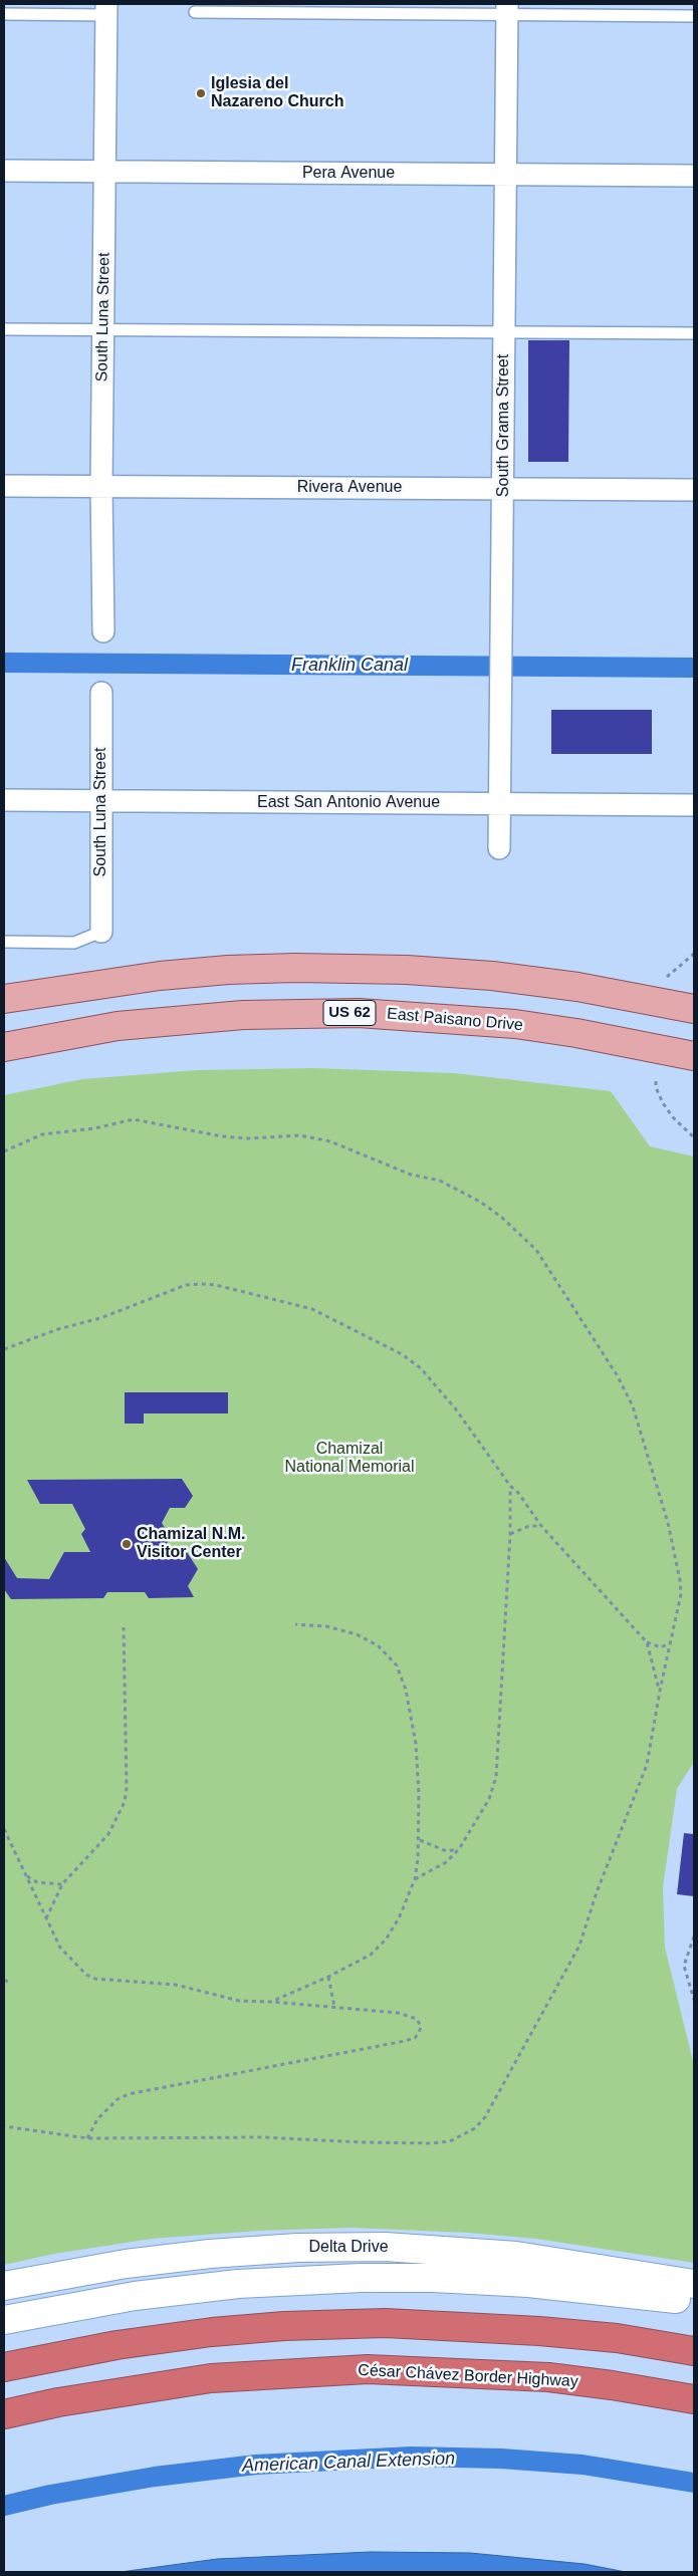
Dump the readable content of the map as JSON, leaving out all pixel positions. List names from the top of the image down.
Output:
{
  "streets": {
    "highway": ["César Chávez Border Highway"],
    "main road": ["US 62", "East Paisano Drive", "Delta Drive"],
    "street": [
      "Pera Avenue",
      "South Luna Street",
      "South Grama Street",
      "Rivera Avenue",
      "East San Antonio Avenue"
    ]
  },
  "crossings": [
    ["Pera Avenue", "South Luna Street"],
    ["Pera Avenue", "South Grama Street"],
    ["South Luna Street", "Rivera Avenue"],
    ["South Luna Street", "East San Antonio Avenue"],
    ["South Grama Street", "Rivera Avenue"],
    ["South Grama Street", "East San Antonio Avenue"]
  ],
  "water": ["Franklin Canal", "American Canal Extension"],
  "parks": ["Chamizal National Memorial"],
  "places": ["Iglesia del Nazareno Church", "Chamizal N.M. Visitor Center"]
}
